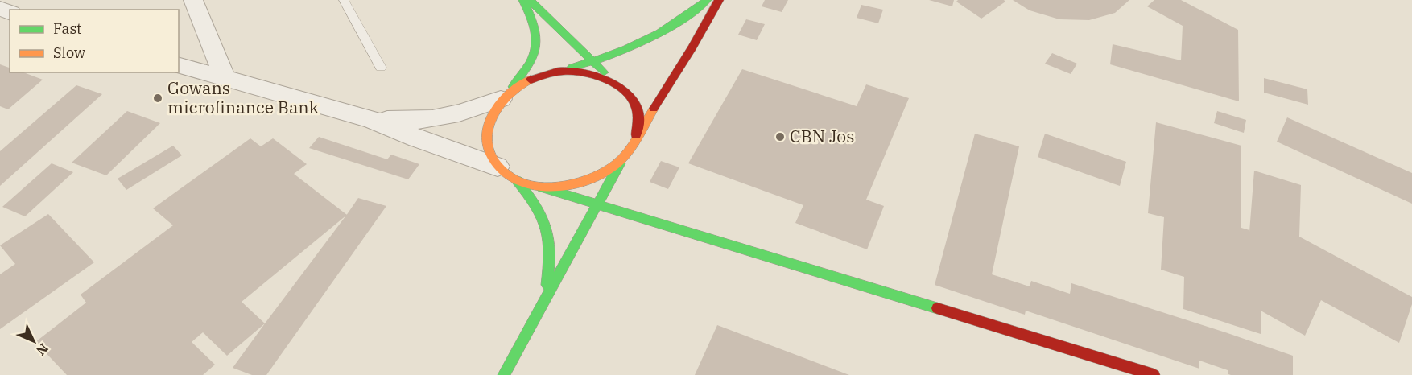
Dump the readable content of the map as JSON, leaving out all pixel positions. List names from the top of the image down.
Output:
{
  "places": ["Gowans microfinance Bank", "CBN Jos"],
  "legend": ["Fast", "Slow"],
  "north": "bottom right"
}
